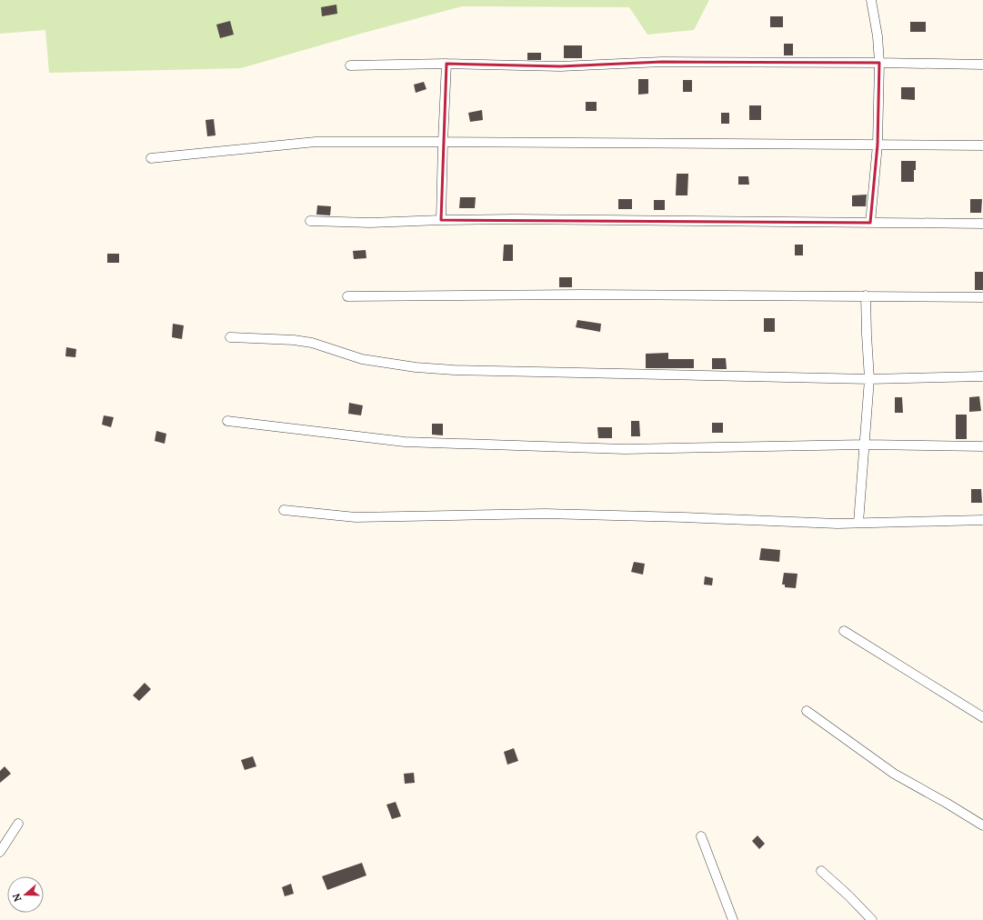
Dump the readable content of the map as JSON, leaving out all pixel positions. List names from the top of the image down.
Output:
{
  "north": "left"
}
